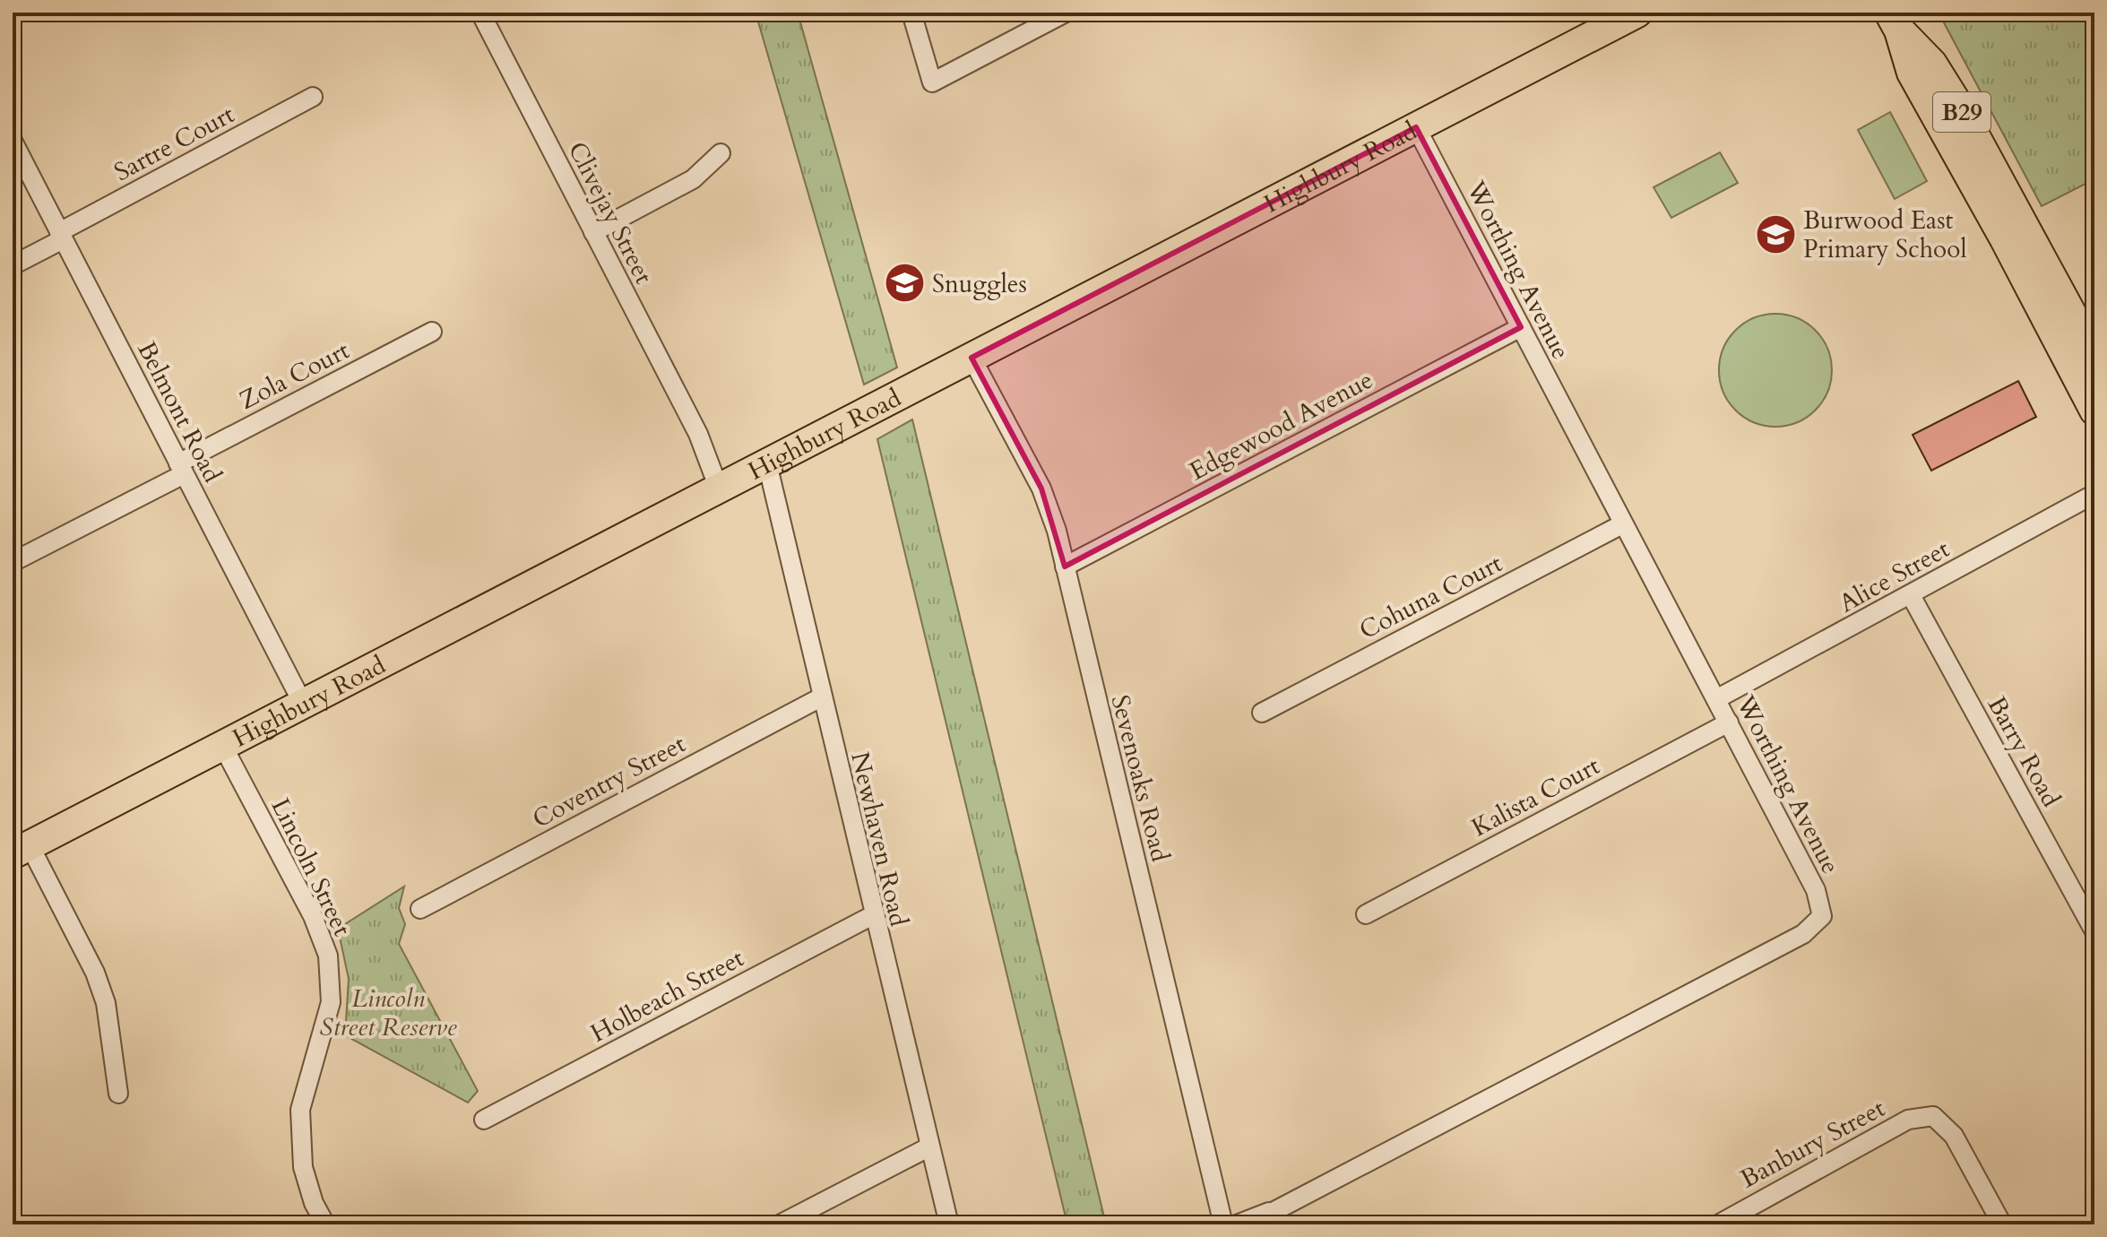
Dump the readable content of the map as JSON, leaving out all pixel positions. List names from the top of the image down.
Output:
{
  "streets": {
    "main road": ["B29", "Highbury Road"],
    "street": [
      "Sartre Court",
      "Clivejay Street",
      "Worthing Avenue",
      "Zola Court",
      "Belmont Road",
      "Edgewood Avenue",
      "Alice Street",
      "Cohuna Court",
      "Barry Road",
      "Sevenoaks Road",
      "Coventry Street",
      "Kalista Court",
      "Newhaven Road",
      "Lincoln Street",
      "Holbeach Street",
      "Banbury Street"
    ]
  },
  "crossings": [
    ["Sartre Court", "Belmont Road"],
    ["Highbury Road", "Clivejay Street"],
    ["Highbury Road", "Worthing Avenue"],
    ["Highbury Road", "Belmont Road"],
    ["Highbury Road", "Sevenoaks Road"],
    ["Highbury Road", "Newhaven Road"],
    ["Highbury Road", "Lincoln Street"],
    ["Worthing Avenue", "Edgewood Avenue"],
    ["Worthing Avenue", "Alice Street"],
    ["Worthing Avenue", "Cohuna Court"],
    ["Worthing Avenue", "Kalista Court"],
    ["Zola Court", "Belmont Road"],
    ["Edgewood Avenue", "Sevenoaks Road"],
    ["Alice Street", "Barry Road"],
    ["Coventry Street", "Newhaven Road"],
    ["Newhaven Road", "Holbeach Street"]
  ],
  "parks": ["Lincoln Street Reserve"],
  "places": {
    "school or university": ["Burwood East Primary School", "Snuggles"]
  }
}
